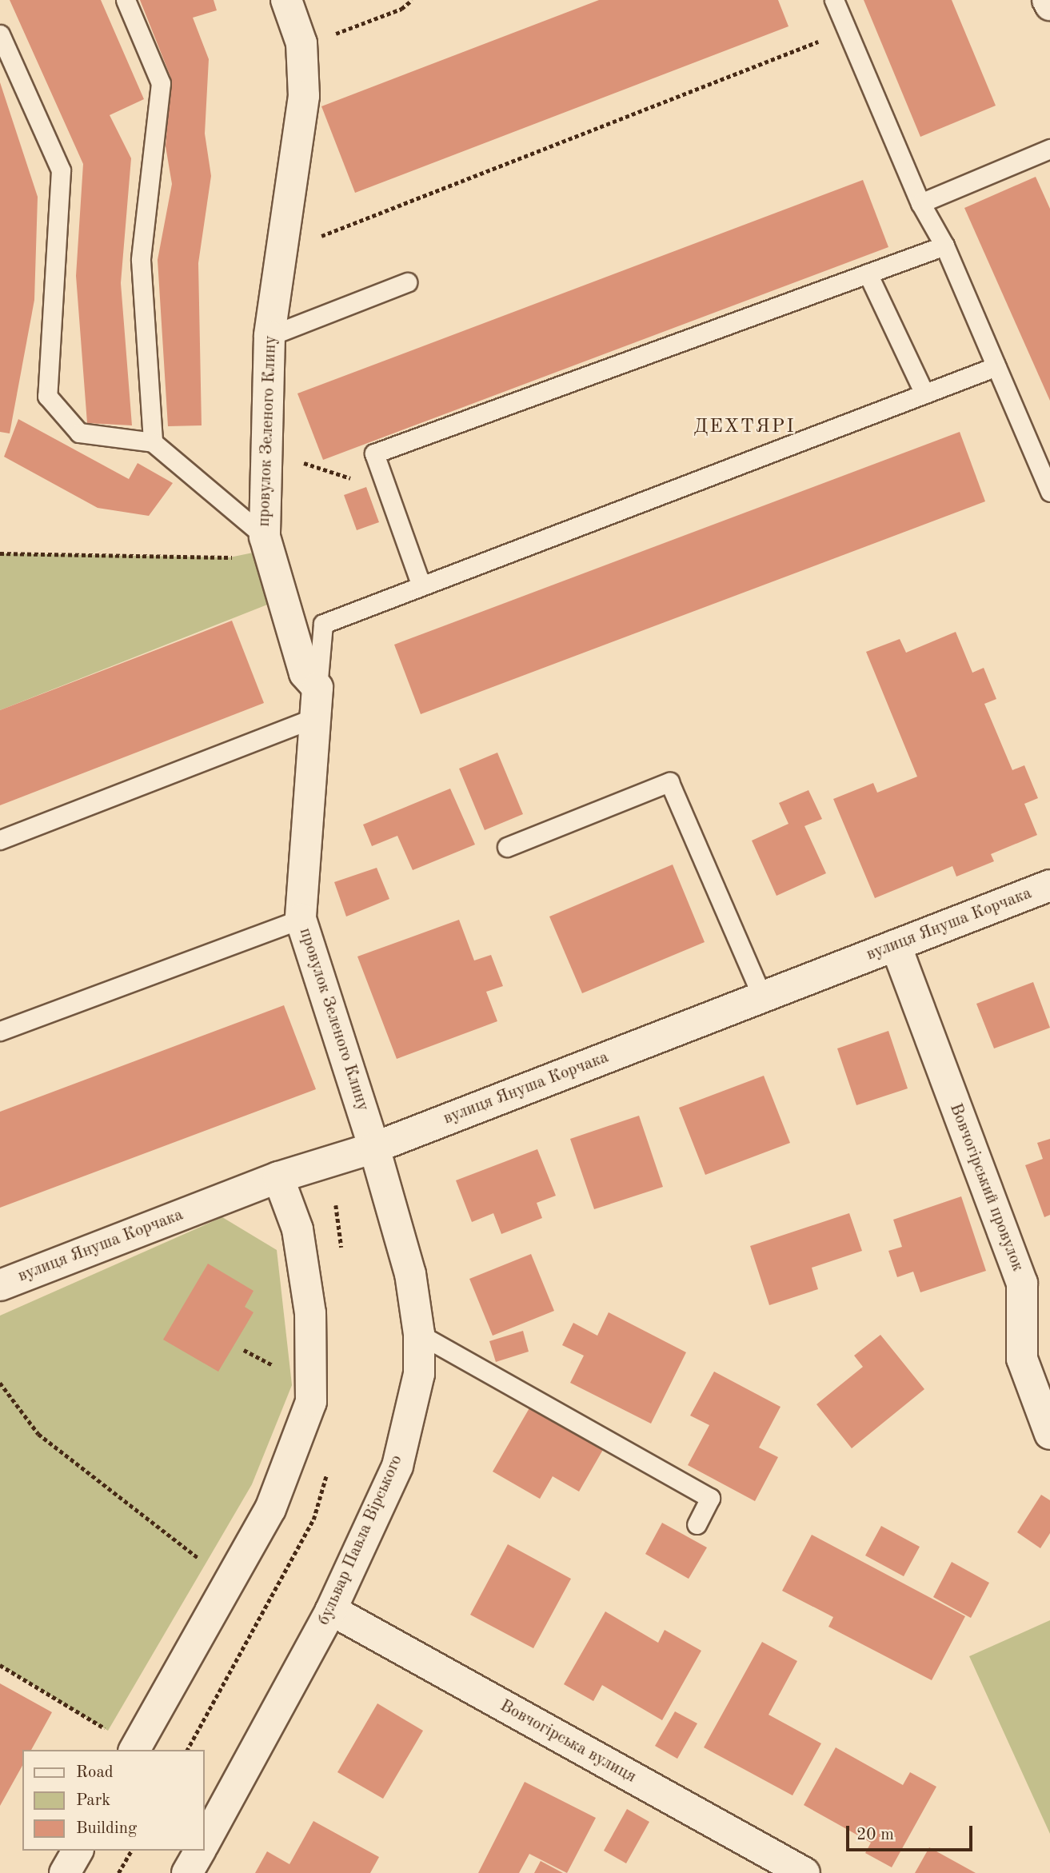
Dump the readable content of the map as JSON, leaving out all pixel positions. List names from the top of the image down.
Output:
{
  "streets": {
    "street": [
      "провулок Зеленого Клину",
      "вулиця Януша Корчака",
      "Вовчогірський провулок",
      "бульвар Павла Вірського",
      "Вовчогірська вулиця"
    ]
  },
  "crossings": [
    ["провулок Зеленого Клину", "вулиця Януша Корчака"],
    ["провулок Зеленого Клину", "бульвар Павла Вірського"],
    ["вулиця Януша Корчака", "Вовчогірський провулок"],
    ["вулиця Януша Корчака", "бульвар Павла Вірського"],
    ["бульвар Павла Вірського", "Вовчогірська вулиця"]
  ],
  "districts": ["ДЕХТЯРІ"],
  "legend": ["Road", "Park", "Building"],
  "scale_bar": "20 m"
}
